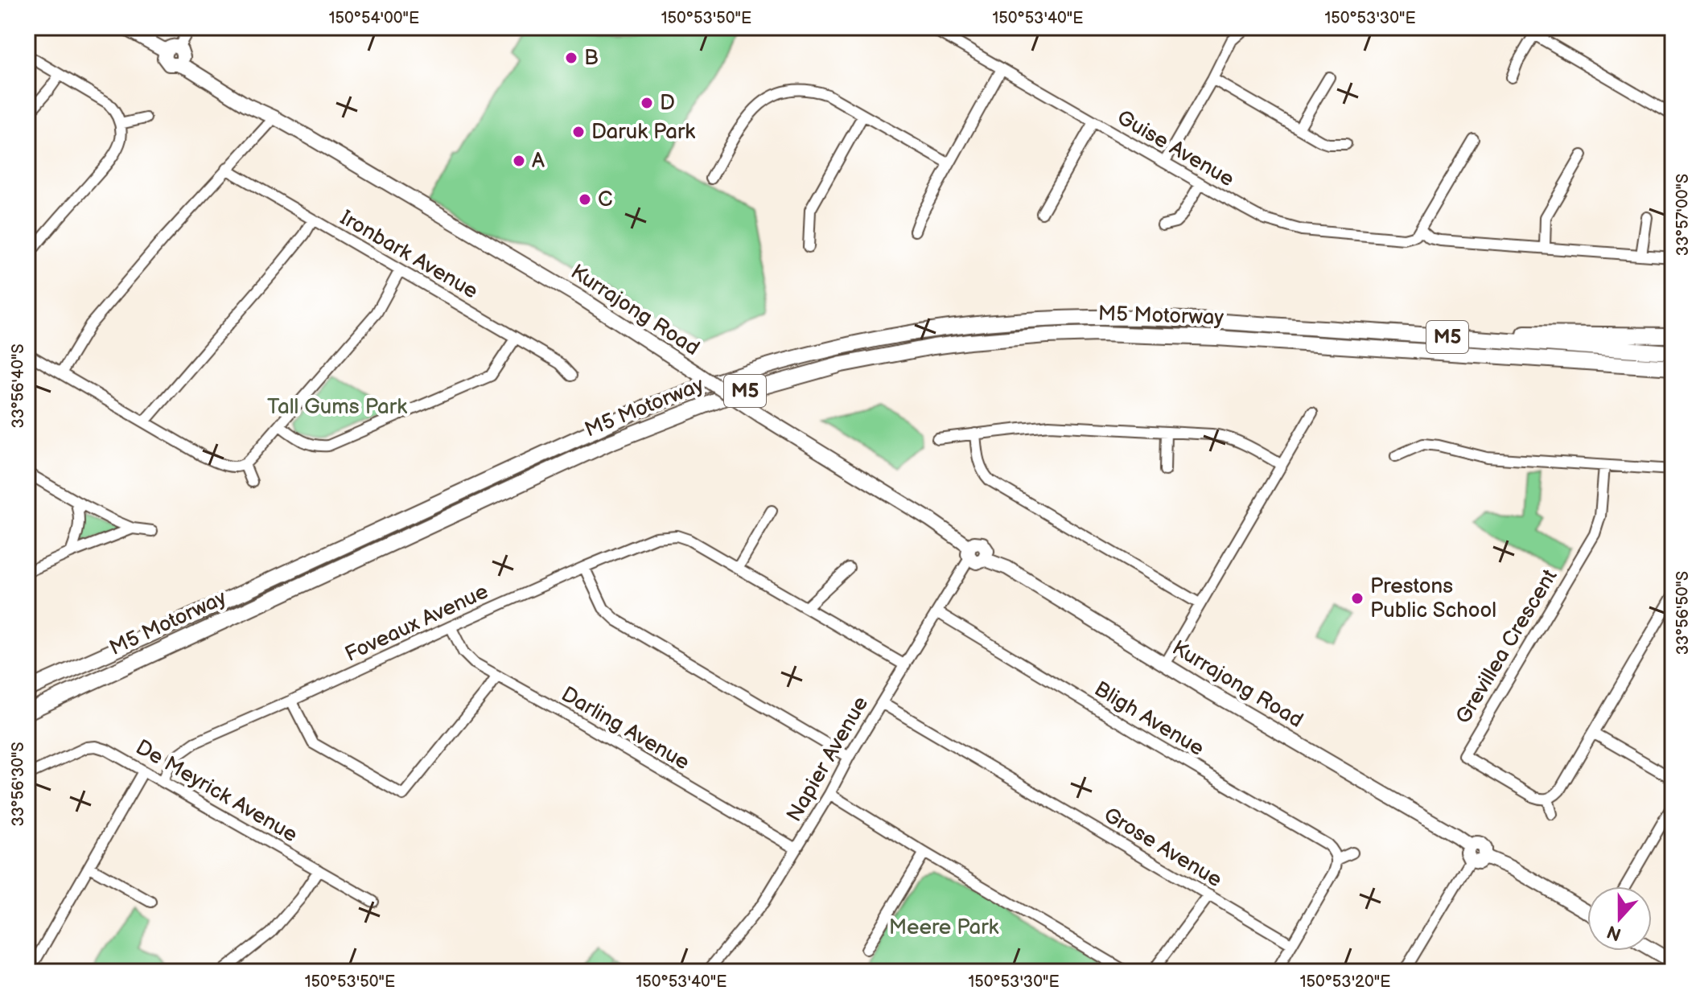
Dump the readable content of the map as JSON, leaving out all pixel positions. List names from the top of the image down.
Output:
{
  "streets": {
    "highway": ["M5 Motorway", "M5"],
    "main road": ["Kurrajong Road"],
    "street": [
      "Guise Avenue",
      "Ironbark Avenue",
      "Foveaux Avenue",
      "Grevillea Crescent",
      "Bligh Avenue",
      "Darling Avenue",
      "Napier Avenue",
      "De Meyrick Avenue",
      "Grose Avenue"
    ]
  },
  "crossings": [
    ["Kurrajong Road", "Napier Avenue"],
    ["Foveaux Avenue", "Darling Avenue"],
    ["Foveaux Avenue", "Napier Avenue"],
    ["Foveaux Avenue", "De Meyrick Avenue"],
    ["Bligh Avenue", "Napier Avenue"],
    ["Darling Avenue", "Napier Avenue"],
    ["Napier Avenue", "Grose Avenue"]
  ],
  "parks": ["Tall Gums Park", "Meere Park"],
  "places": [
    "B",
    "D",
    "Daruk Park",
    "A",
    "C",
    "Prestons Public School"
  ],
  "north": "bottom",
  "coordinates": [
    "150°54'00\"E",
    "150°53'50\"E",
    "150°53'40\"E",
    "150°53'30\"E",
    "33°57'00\"S",
    "33°56'40\"S",
    "33°56'50\"S",
    "33°56'30\"S",
    "150°53'20\"E"
  ]
}
